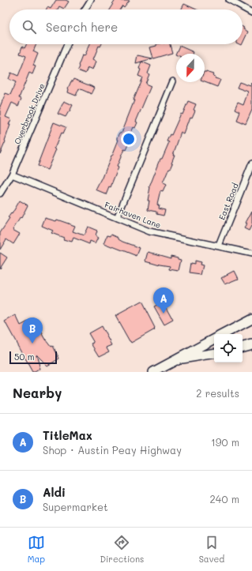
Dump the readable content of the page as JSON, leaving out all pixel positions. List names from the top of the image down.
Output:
{
  "streets": {
    "street": ["Overbrook Drive", "East Road", "Fairhaven Lane"]
  },
  "crossings": [
    ["Overbrook Drive", "Fairhaven Lane"],
    ["East Road", "Fairhaven Lane"]
  ],
  "scale_bar": "50 m",
  "north": "bottom",
  "page": {
    "search": "Search here",
    "pins": ["A", "B"],
    "scale": "50 m",
    "heading": ["Nearby", "2 results"],
    "list": [
      {
        "mark": "A",
        "name": "TitleMax",
        "note": "Shop · Austin Peay Highway",
        "value": "190 m"
      },
      {
        "mark": "B",
        "name": "Aldi",
        "note": "Supermarket",
        "value": "240 m"
      }
    ],
    "nav": ["Map", "Directions", "Saved"]
  }
}
